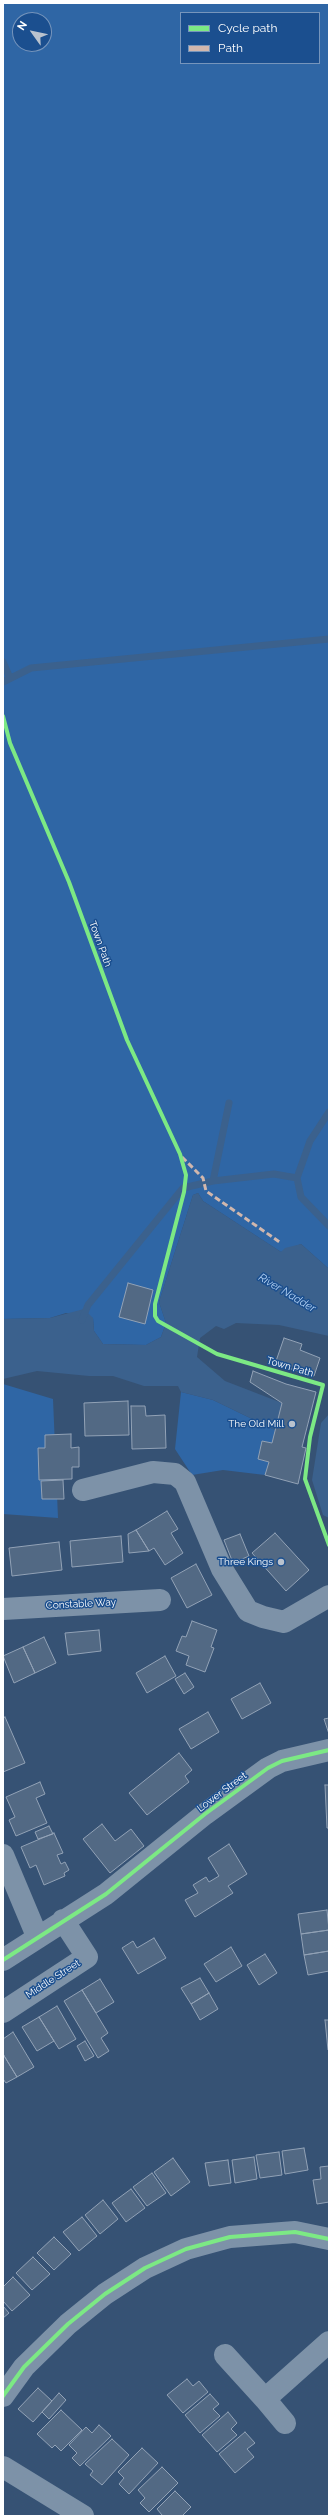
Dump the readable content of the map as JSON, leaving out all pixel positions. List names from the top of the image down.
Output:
{
  "streets": {
    "street": ["Constable Way", "Lower Street", "Middle Street"],
    "cycle path": ["Town Path"]
  },
  "crossings": [
    ["Lower Street", "Middle Street"]
  ],
  "water": ["River Nadder"],
  "places": ["The Old Mill", "Three Kings"],
  "legend": ["Cycle path", "Path"],
  "north": "top left"
}
